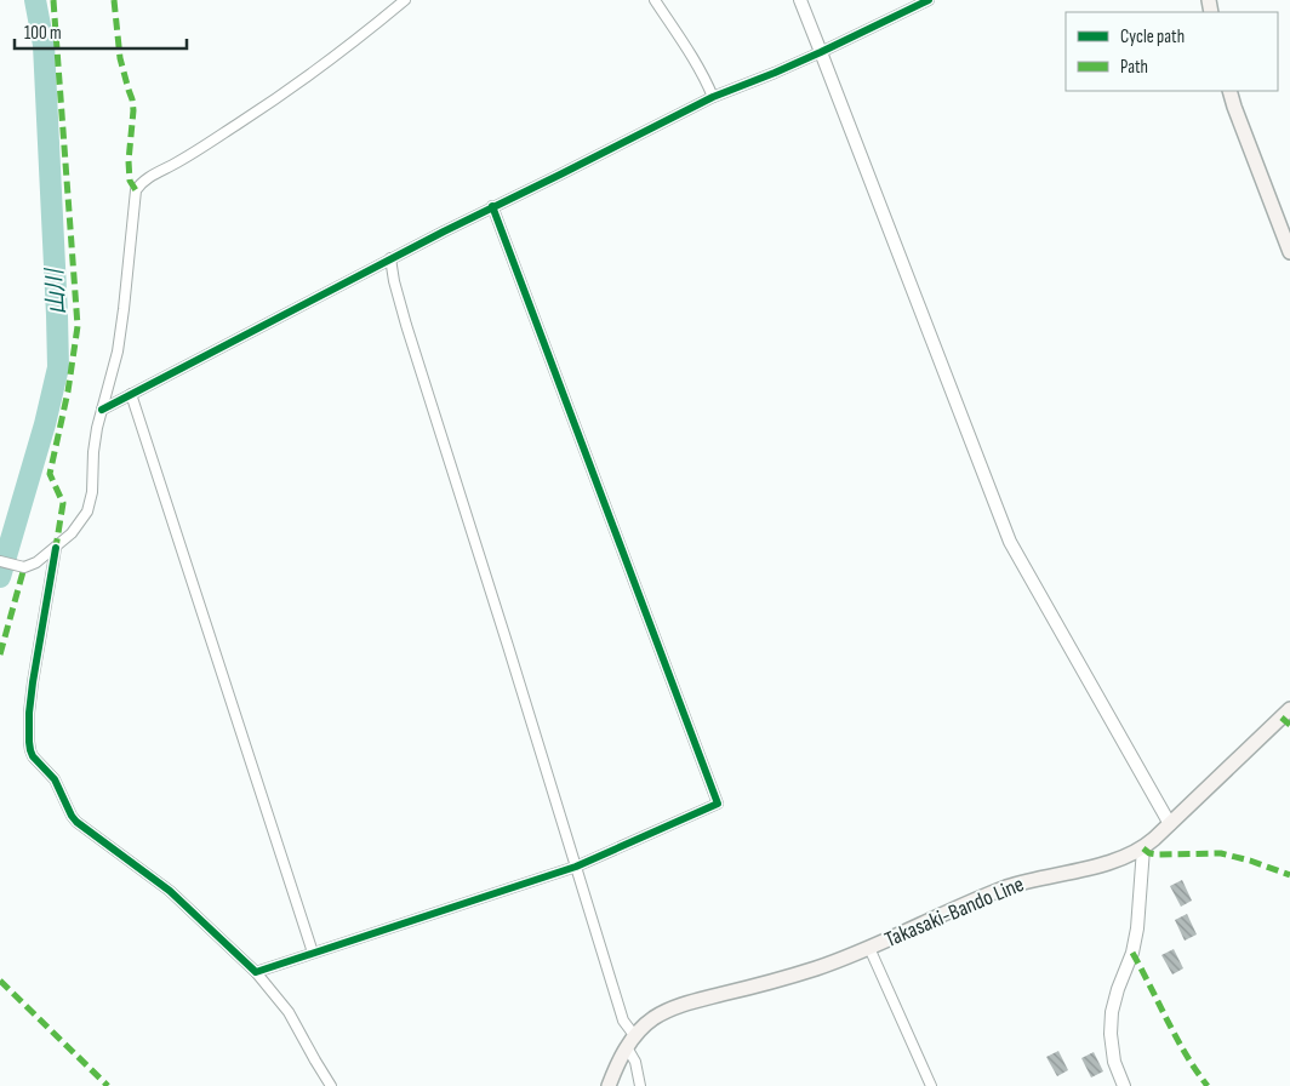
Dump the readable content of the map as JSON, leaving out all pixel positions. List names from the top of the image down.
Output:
{
  "streets": {
    "main road": ["Takasaki-Bando Line"]
  },
  "water": ["山川"],
  "legend": ["Cycle path", "Path"],
  "scale_bar": "100 m"
}
